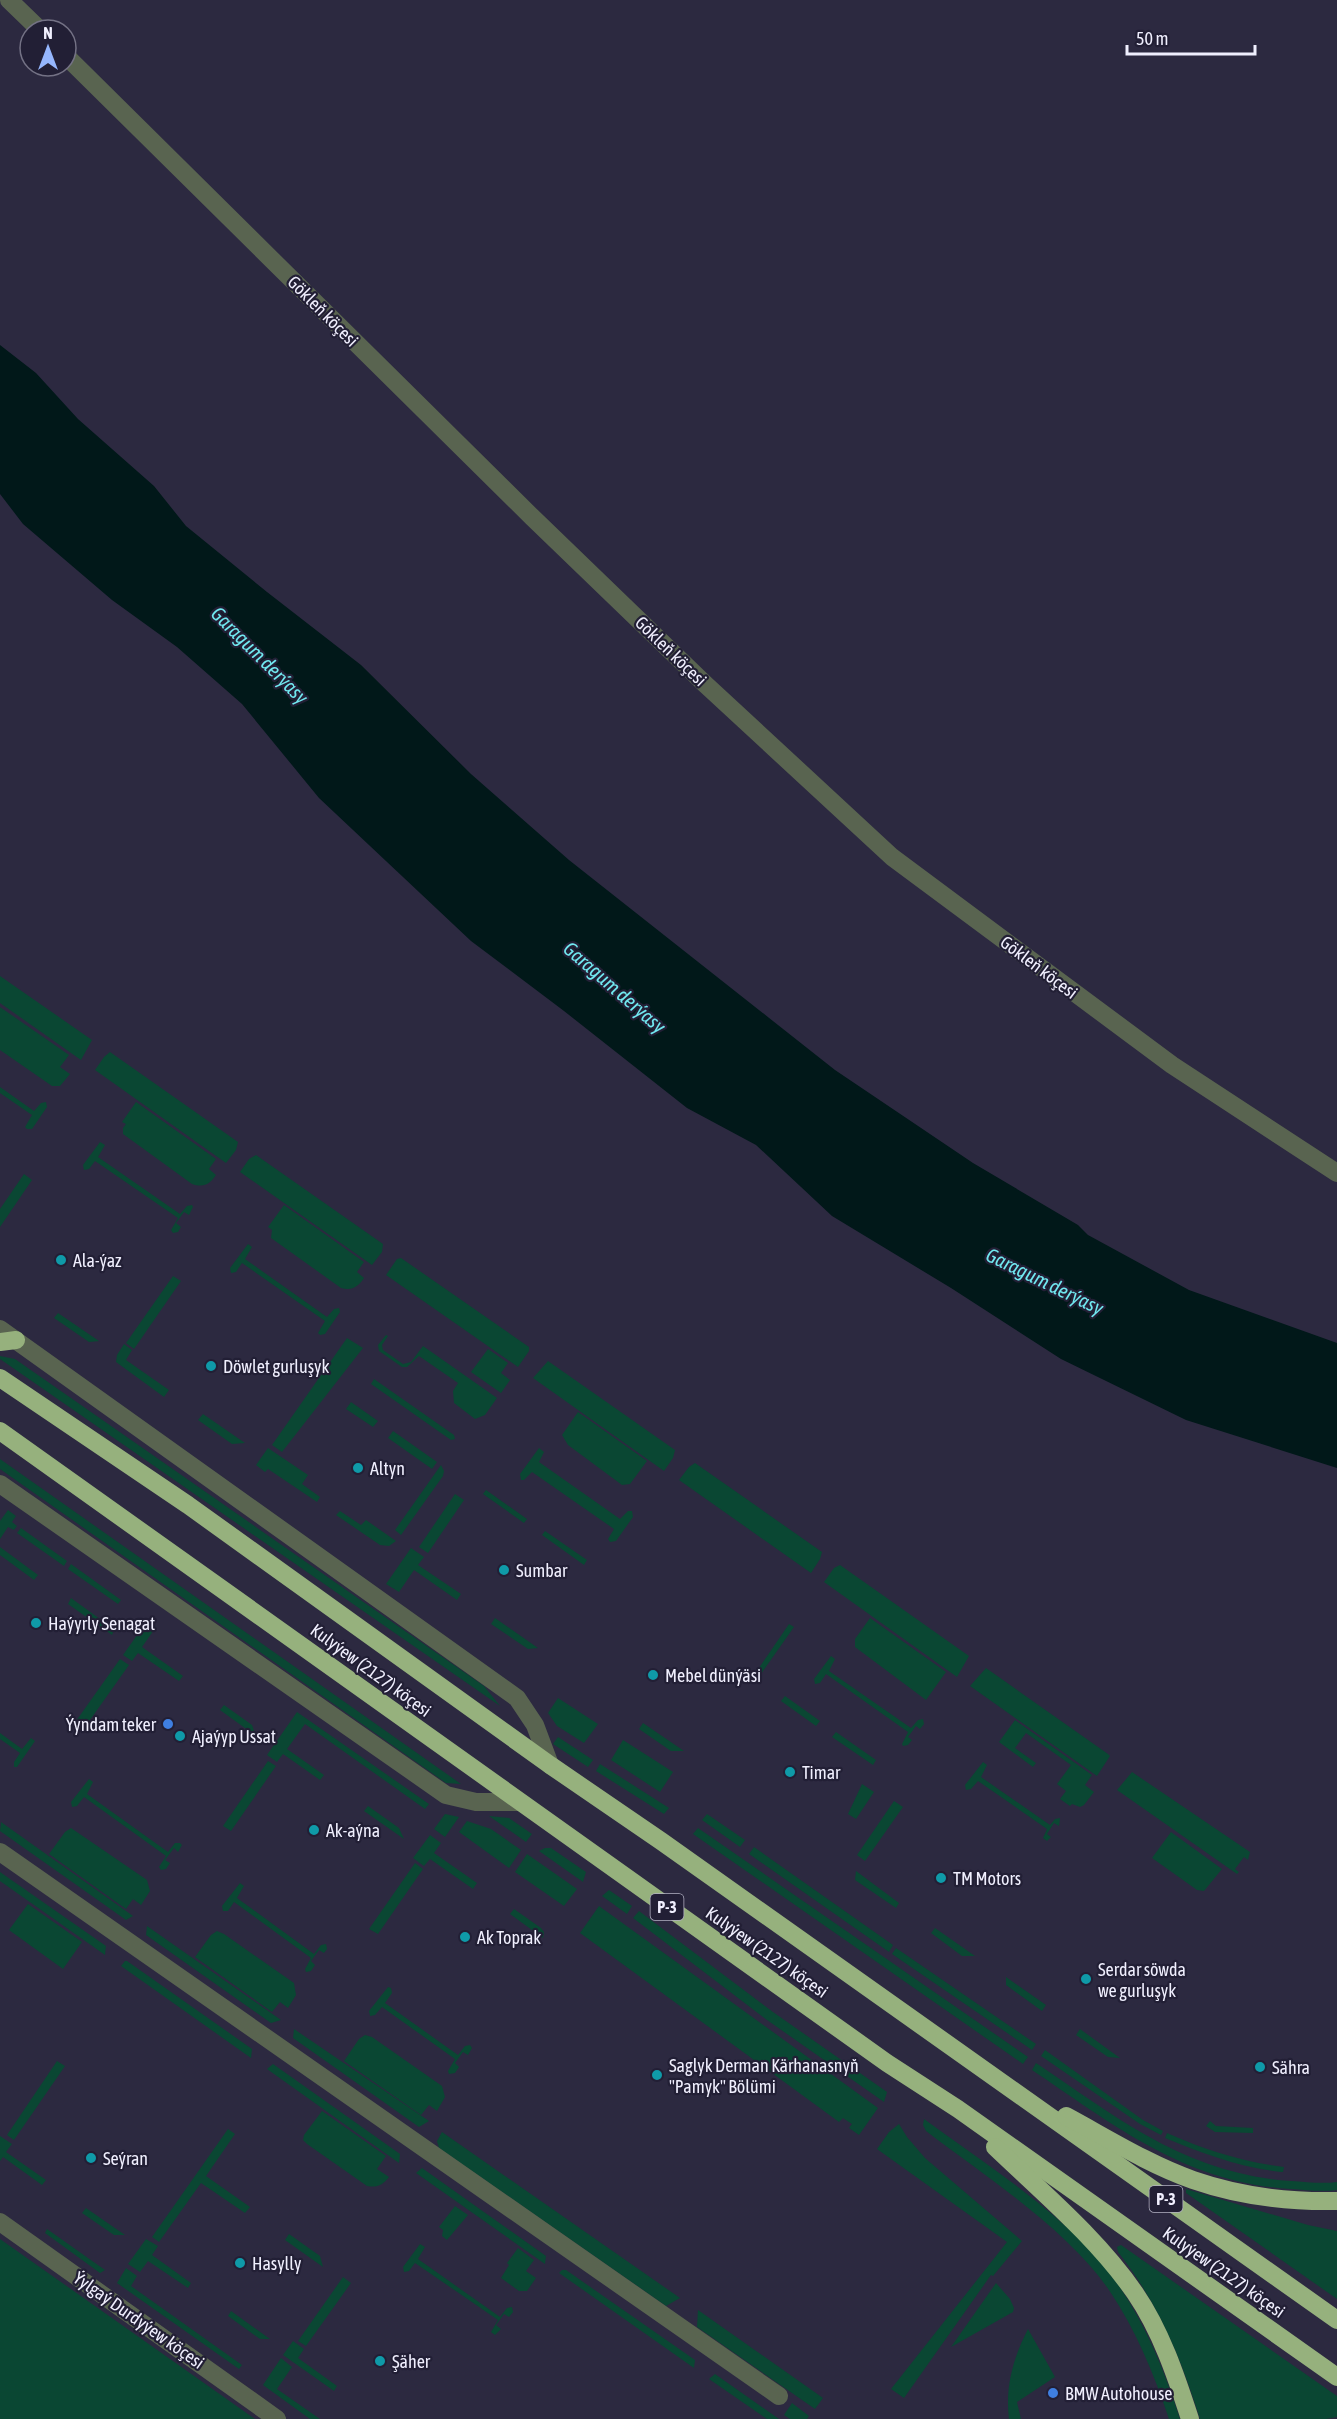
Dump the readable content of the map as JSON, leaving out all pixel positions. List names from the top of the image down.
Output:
{
  "streets": {
    "highway": ["Kulyýew (2127) köçesi", "P-3"],
    "street": ["Gökleň köçesi", "Ýylgaý Durdyýew köçesi"]
  },
  "water": ["Garagum derýasy"],
  "places": [
    "Ala-ýaz",
    "Döwlet gurluşyk",
    "Altyn",
    "Sumbar",
    "Haýyrly Senagat",
    "Mebel dünýäsi",
    "Ýyndam teker",
    "Ajaýyp Ussat",
    "Timar",
    "Ak-aýna",
    "TM Motors",
    "Ak Toprak",
    "Serdar söwda we gurluşyk",
    "Sähra",
    "Saglyk Derman Kärhanasnyň \"Pamyk\" Bölümi",
    "Seýran",
    "Hasylly",
    "Şäher",
    "BMW Autohouse"
  ],
  "scale_bar": "50 m",
  "north": "top"
}
